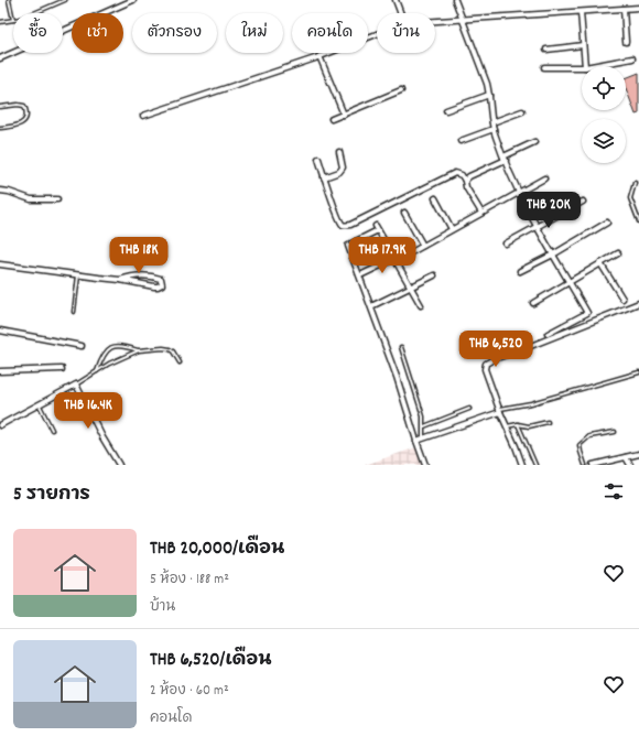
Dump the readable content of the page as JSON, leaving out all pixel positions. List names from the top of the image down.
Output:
{
  "page": {
    "chip": [
      "ซื้อ",
      "เช่า",
      "ตัวกรอง",
      "ใหม่",
      "คอนโด",
      "บ้าน"
    ],
    "price": [
      "THB 20K",
      "THB 18K",
      "THB 17.9K",
      "THB 6,520",
      "THB 16.4K"
    ],
    "heading": "5 รายการ",
    "list": [
      {
        "name": "THB 20,000/เดือน",
        "note": "5 ห้อง · 188 m² · บ้าน"
      },
      {
        "name": "THB 6,520/เดือน",
        "note": "2 ห้อง · 60 m² · คอนโด"
      }
    ]
  }
}
